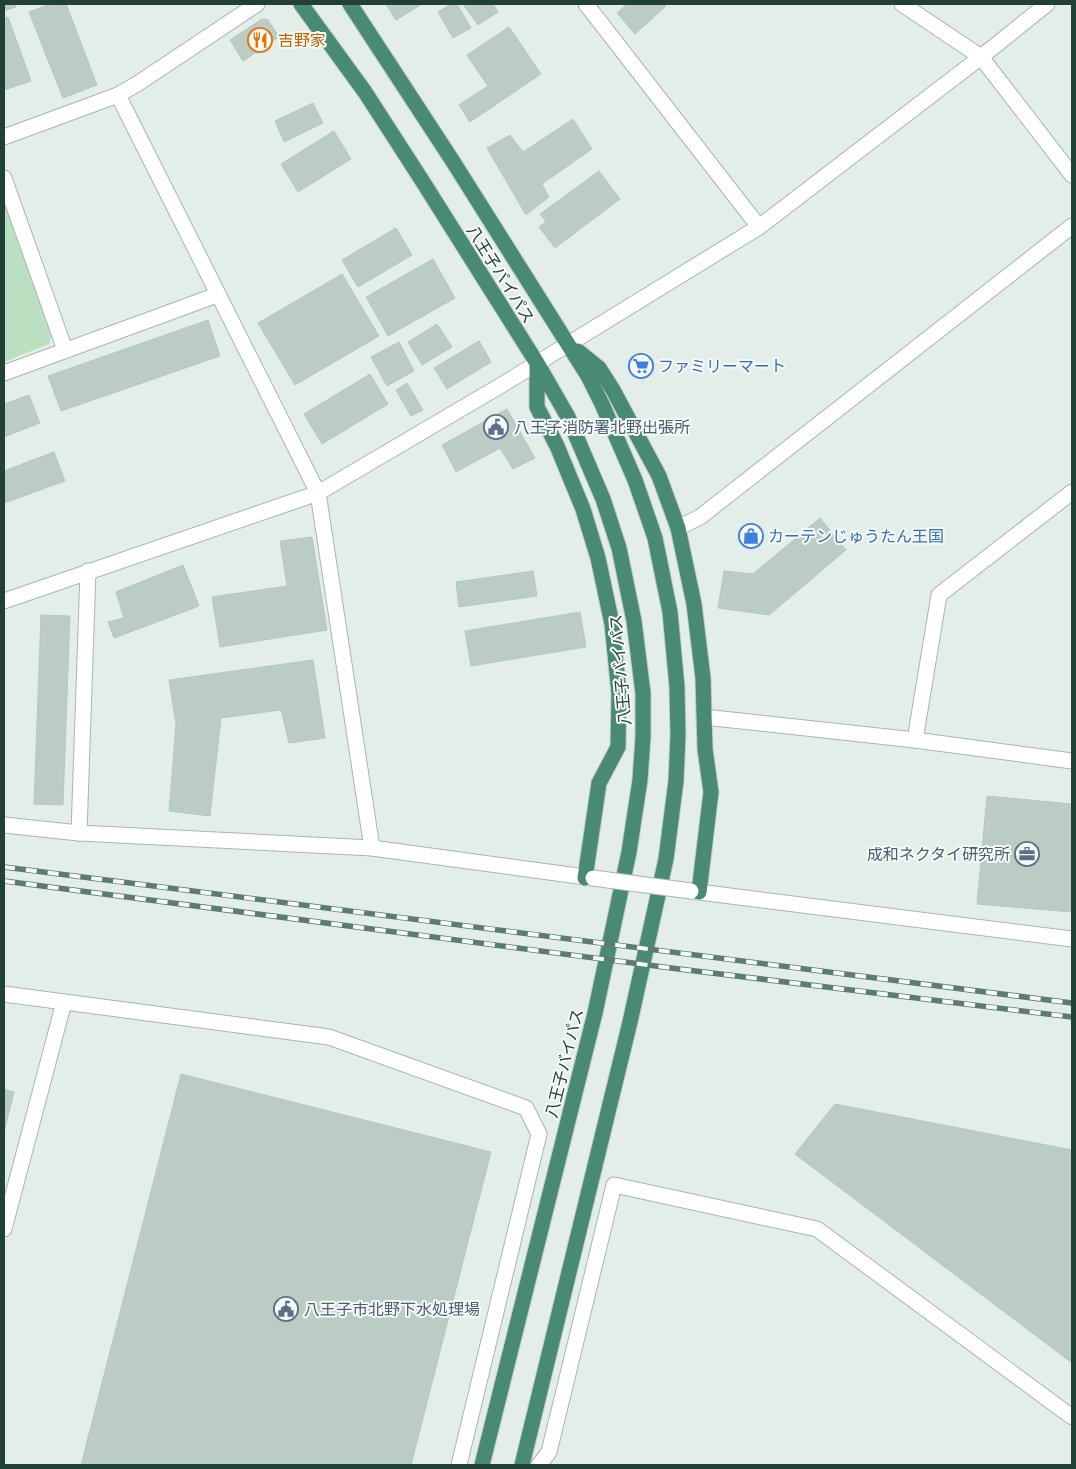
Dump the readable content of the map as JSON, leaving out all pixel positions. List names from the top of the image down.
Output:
{
  "streets": {
    "highway": ["八王子バイパス"]
  },
  "places": {
    "restaurant": ["吉野家"],
    "supermarket": ["ファミリーマート"],
    "public building": ["八王子消防署北野出張所", "八王子市北野下水処理場"],
    "shop": ["カーテンじゅうたん王国"],
    "office": ["成和ネクタイ研究所"]
  }
}
